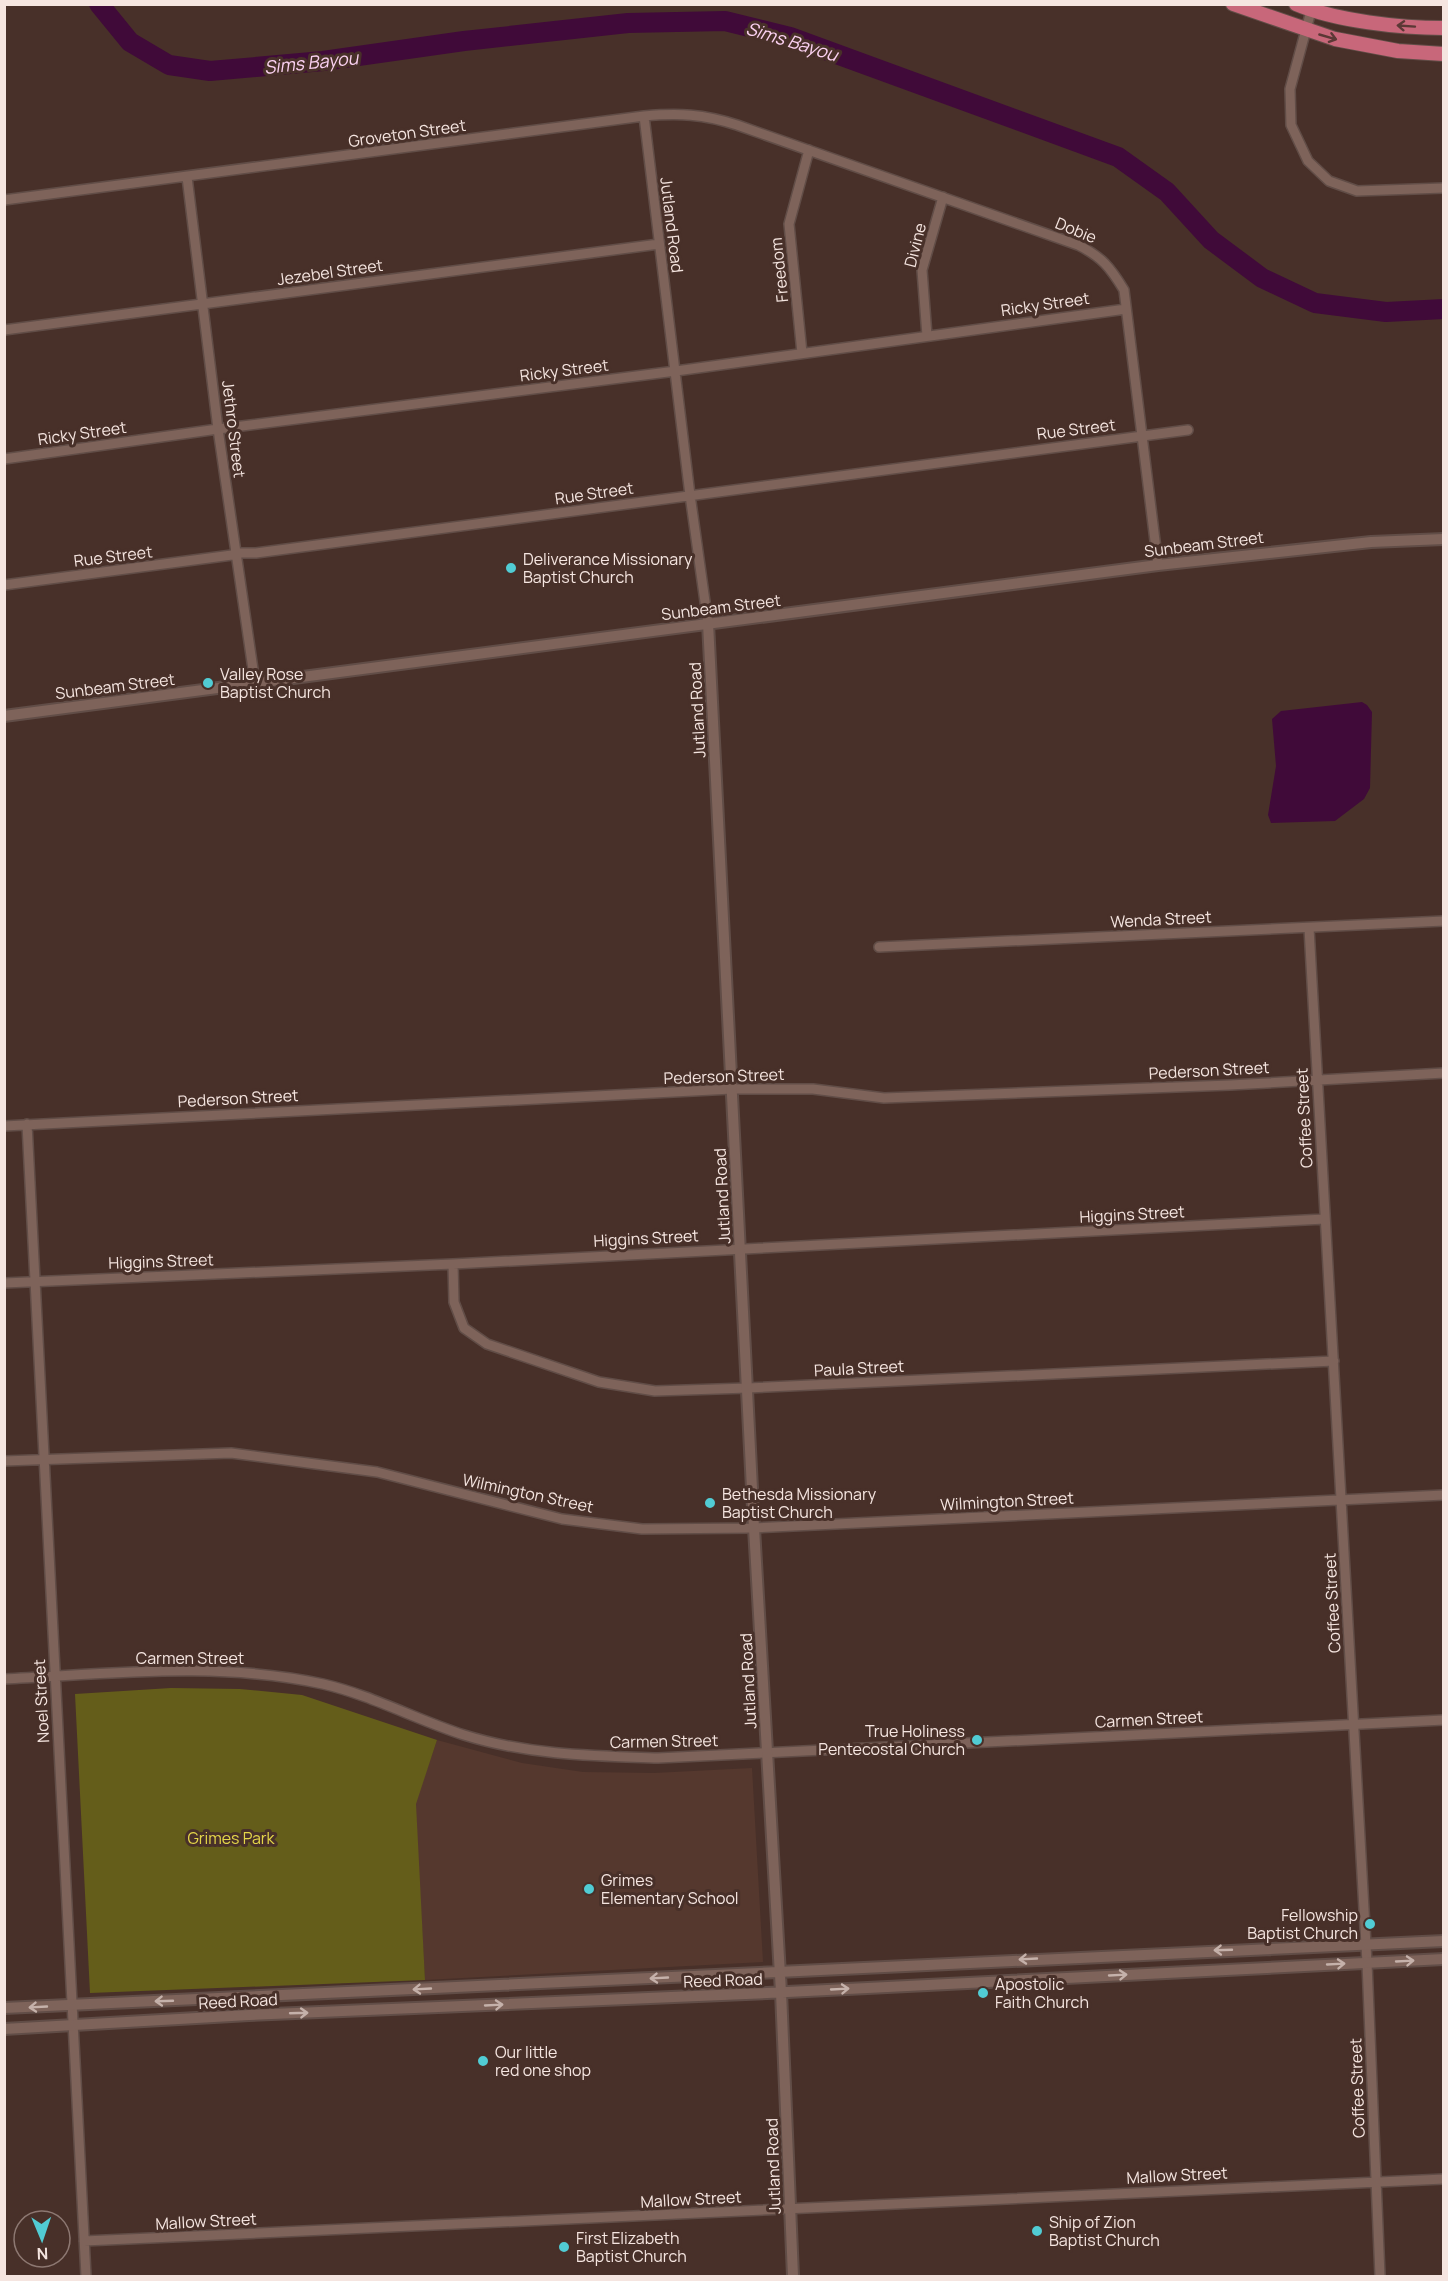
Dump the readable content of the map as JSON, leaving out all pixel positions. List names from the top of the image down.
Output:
{
  "streets": {
    "street": [
      "Groveton Street",
      "Jutland Road",
      "Dobie",
      "Divine",
      "Freedom",
      "Jezebel Street",
      "Ricky Street",
      "Jethro Street",
      "Rue Street",
      "Sunbeam Street",
      "Wenda Street",
      "Pederson Street",
      "Coffee Street",
      "Higgins Street",
      "Paula Street",
      "Wilmington Street",
      "Carmen Street",
      "Noel Street",
      "Reed Road",
      "Mallow Street"
    ]
  },
  "crossings": [
    ["Groveton Street", "Jutland Road"],
    ["Groveton Street", "Dobie"],
    ["Groveton Street", "Freedom"],
    ["Groveton Street", "Jethro Street"],
    ["Jutland Road", "Jezebel Street"],
    ["Jutland Road", "Ricky Street"],
    ["Jutland Road", "Rue Street"],
    ["Jutland Road", "Sunbeam Street"],
    ["Jutland Road", "Pederson Street"],
    ["Jutland Road", "Higgins Street"],
    ["Jutland Road", "Paula Street"],
    ["Jutland Road", "Wilmington Street"],
    ["Jutland Road", "Carmen Street"],
    ["Jutland Road", "Reed Road"],
    ["Jutland Road", "Mallow Street"],
    ["Dobie", "Divine"],
    ["Dobie", "Freedom"],
    ["Dobie", "Ricky Street"],
    ["Dobie", "Rue Street"],
    ["Dobie", "Sunbeam Street"],
    ["Divine", "Ricky Street"],
    ["Freedom", "Ricky Street"],
    ["Jezebel Street", "Jethro Street"],
    ["Ricky Street", "Jethro Street"],
    ["Jethro Street", "Rue Street"],
    ["Jethro Street", "Sunbeam Street"],
    ["Wenda Street", "Coffee Street"],
    ["Pederson Street", "Coffee Street"],
    ["Pederson Street", "Noel Street"],
    ["Coffee Street", "Higgins Street"],
    ["Coffee Street", "Paula Street"],
    ["Coffee Street", "Wilmington Street"],
    ["Coffee Street", "Carmen Street"],
    ["Coffee Street", "Reed Road"],
    ["Coffee Street", "Mallow Street"],
    ["Higgins Street", "Paula Street"],
    ["Higgins Street", "Noel Street"],
    ["Wilmington Street", "Noel Street"],
    ["Carmen Street", "Noel Street"],
    ["Noel Street", "Reed Road"],
    ["Noel Street", "Mallow Street"]
  ],
  "water": ["Sims Bayou"],
  "parks": ["Grimes Park"],
  "places": [
    "Deliverance Missionary Baptist Church",
    "Valley Rose Baptist Church",
    "Bethesda Missionary Baptist Church",
    "True Holiness Pentecostal Church",
    "Grimes Elementary School",
    "Fellowship Baptist Church",
    "Apostolic Faith Church",
    "Our little red one shop",
    "Ship of Zion Baptist Church",
    "First Elizabeth Baptist Church"
  ],
  "north": "bottom"
}
